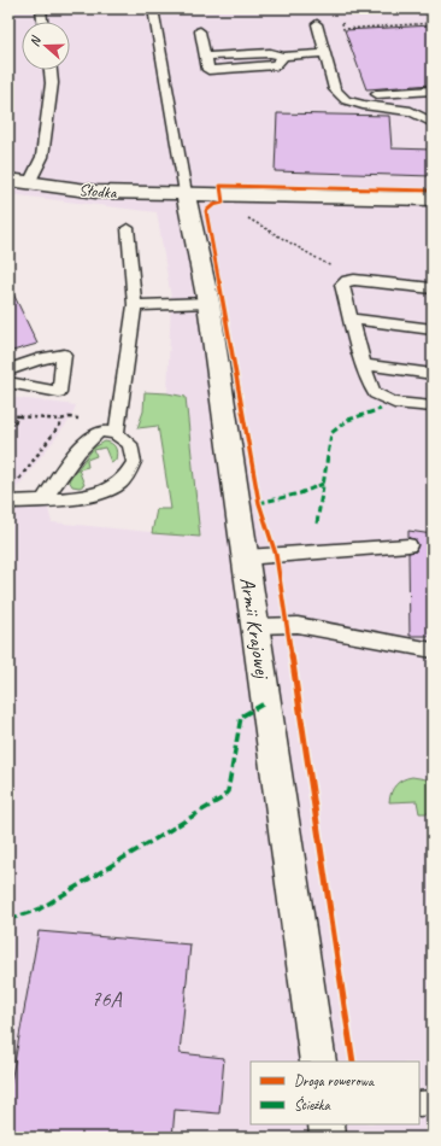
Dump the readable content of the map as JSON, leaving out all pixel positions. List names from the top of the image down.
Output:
{
  "streets": {
    "street": ["Słodka", "Armii Krajowej"]
  },
  "crossings": [
    ["Słodka", "Armii Krajowej"]
  ],
  "house_numbers": ["76A"],
  "legend": ["Droga rowerowa", "Ścieżka"],
  "north": "left"
}
